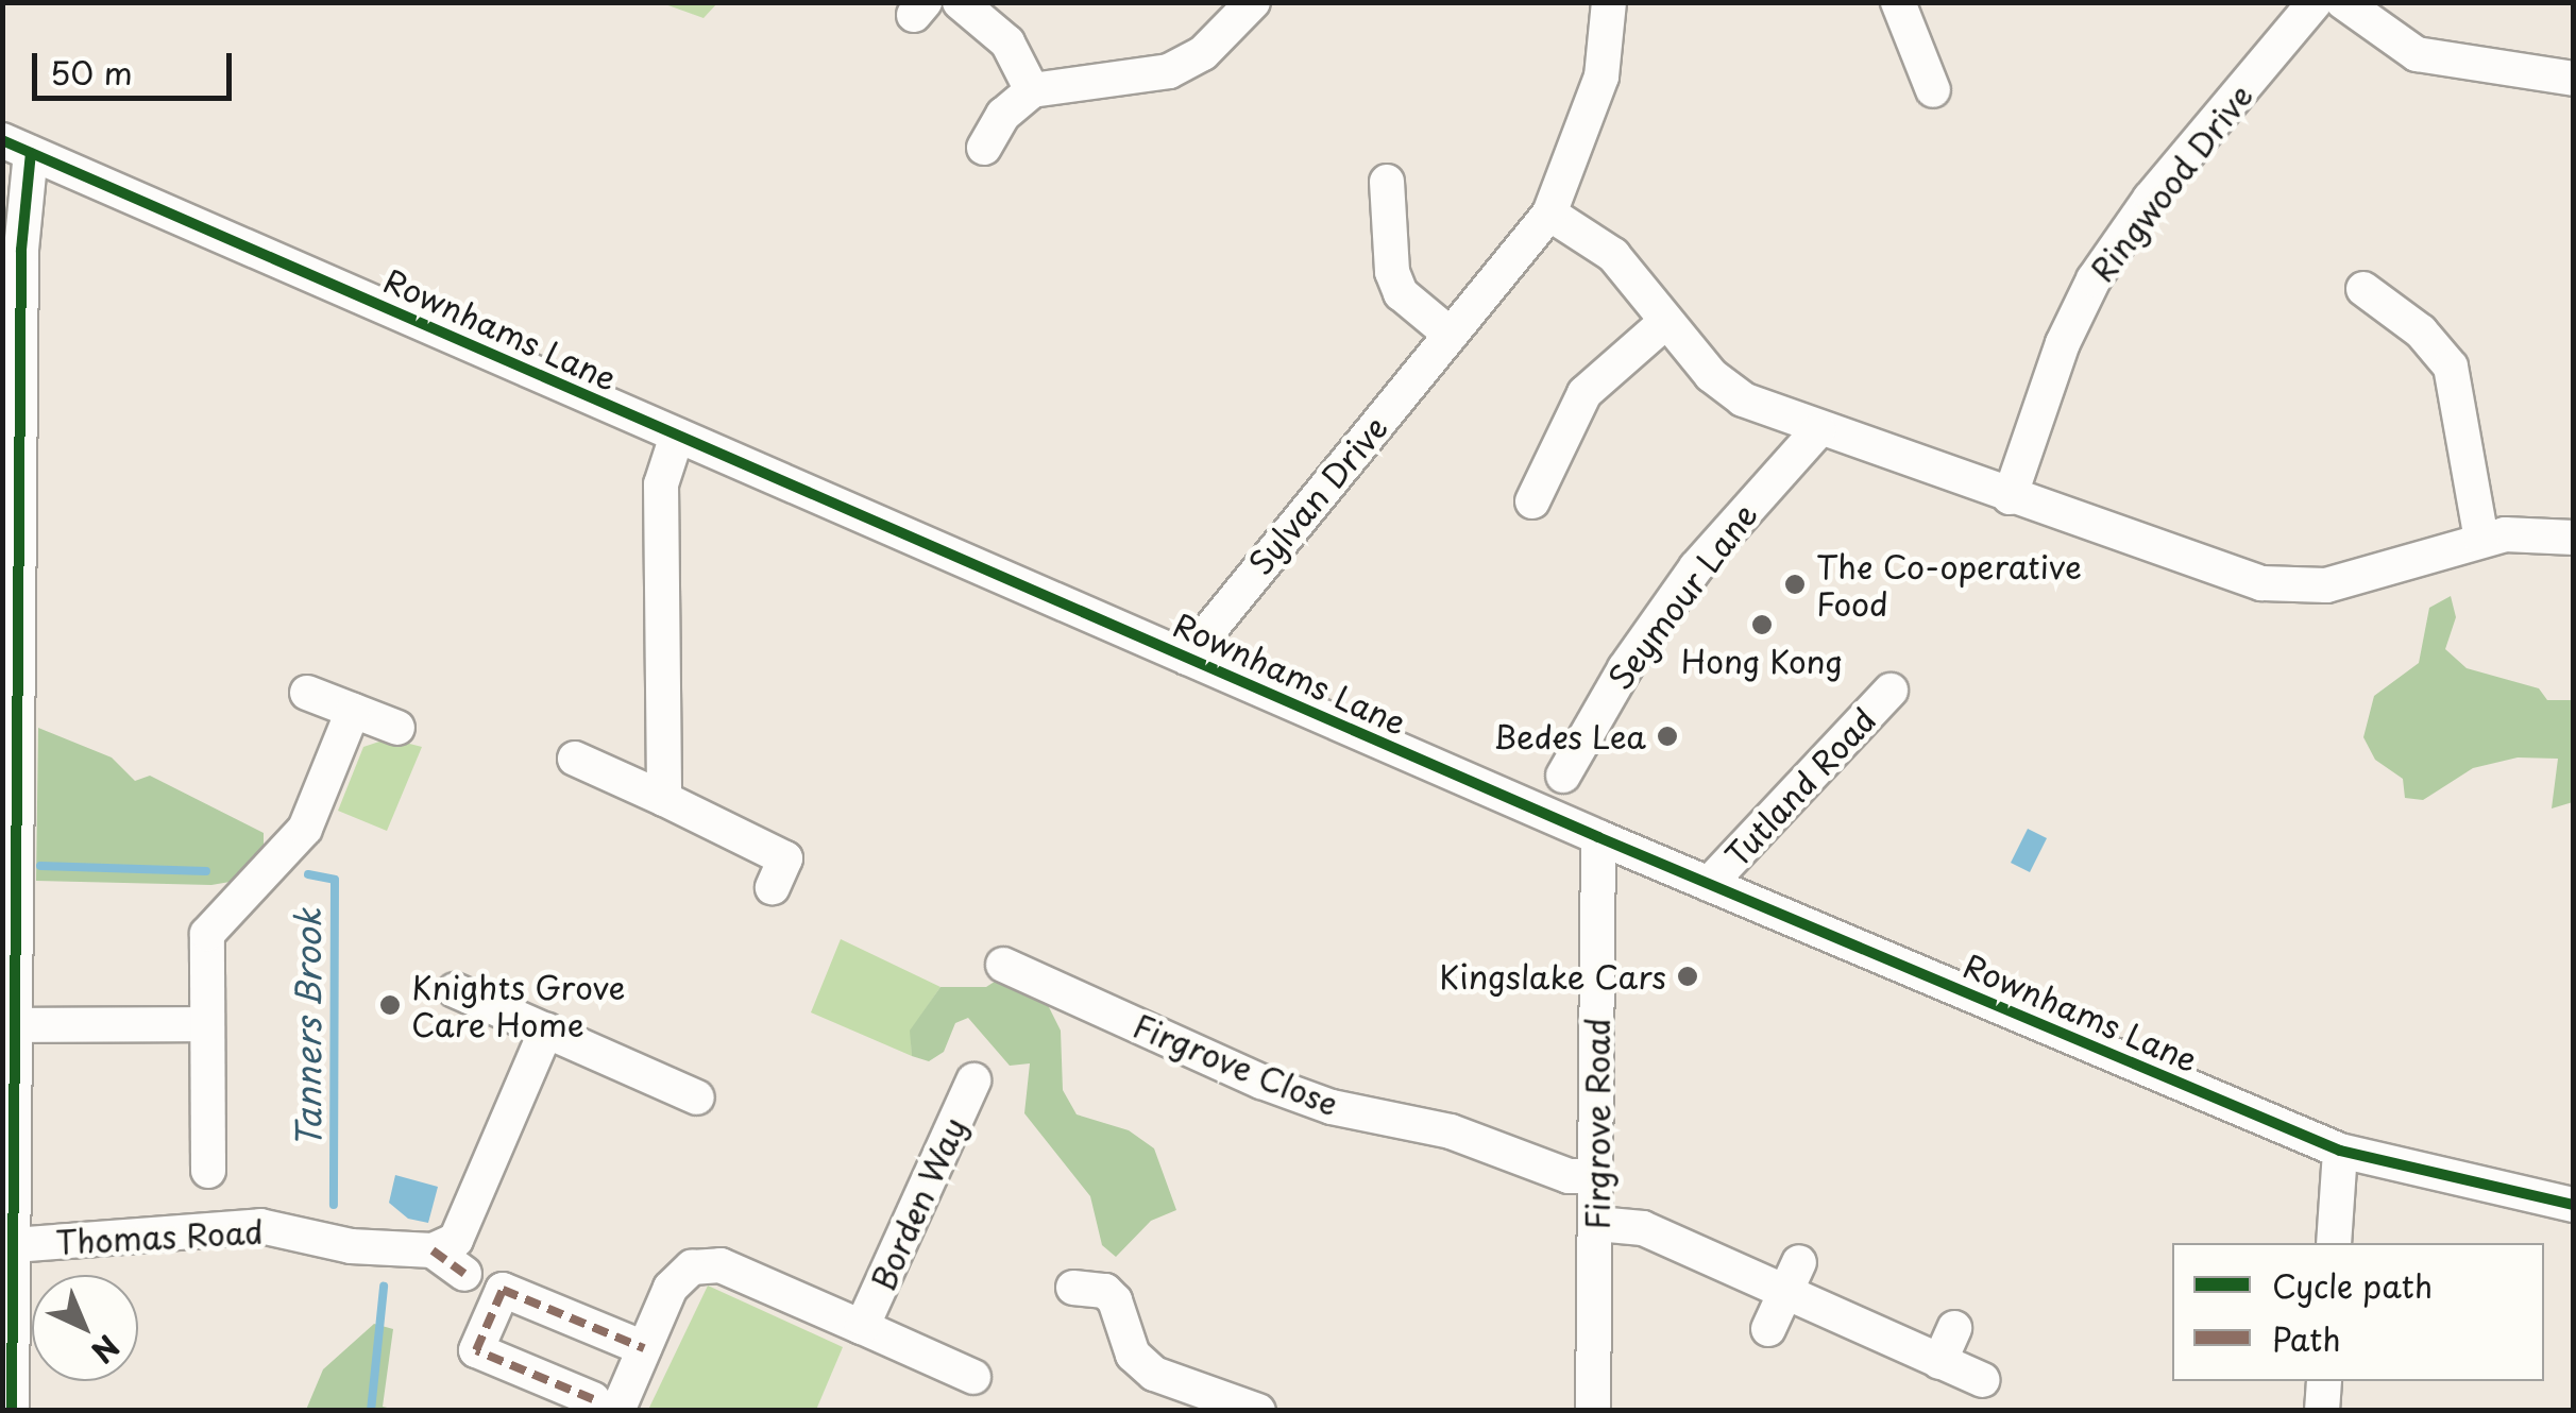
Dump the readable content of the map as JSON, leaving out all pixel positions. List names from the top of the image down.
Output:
{
  "streets": {
    "street": [
      "Ringwood Drive",
      "Rownhams Lane",
      "Sylvan Drive",
      "Seymour Lane",
      "Tutland Road",
      "Firgrove Close",
      "Firgrove Road",
      "Borden Way",
      "Thomas Road"
    ]
  },
  "crossings": [
    ["Rownhams Lane", "Sylvan Drive"],
    ["Rownhams Lane", "Tutland Road"],
    ["Rownhams Lane", "Firgrove Road"],
    ["Firgrove Close", "Firgrove Road"]
  ],
  "water": ["Tanners Brook"],
  "places": [
    "The Co-operative Food",
    "Hong Kong",
    "Bedes Lea",
    "Kingslake Cars",
    "Knights Grove Care Home"
  ],
  "legend": ["Cycle path", "Path"],
  "scale_bar": "50 m",
  "north": "bottom right"
}
